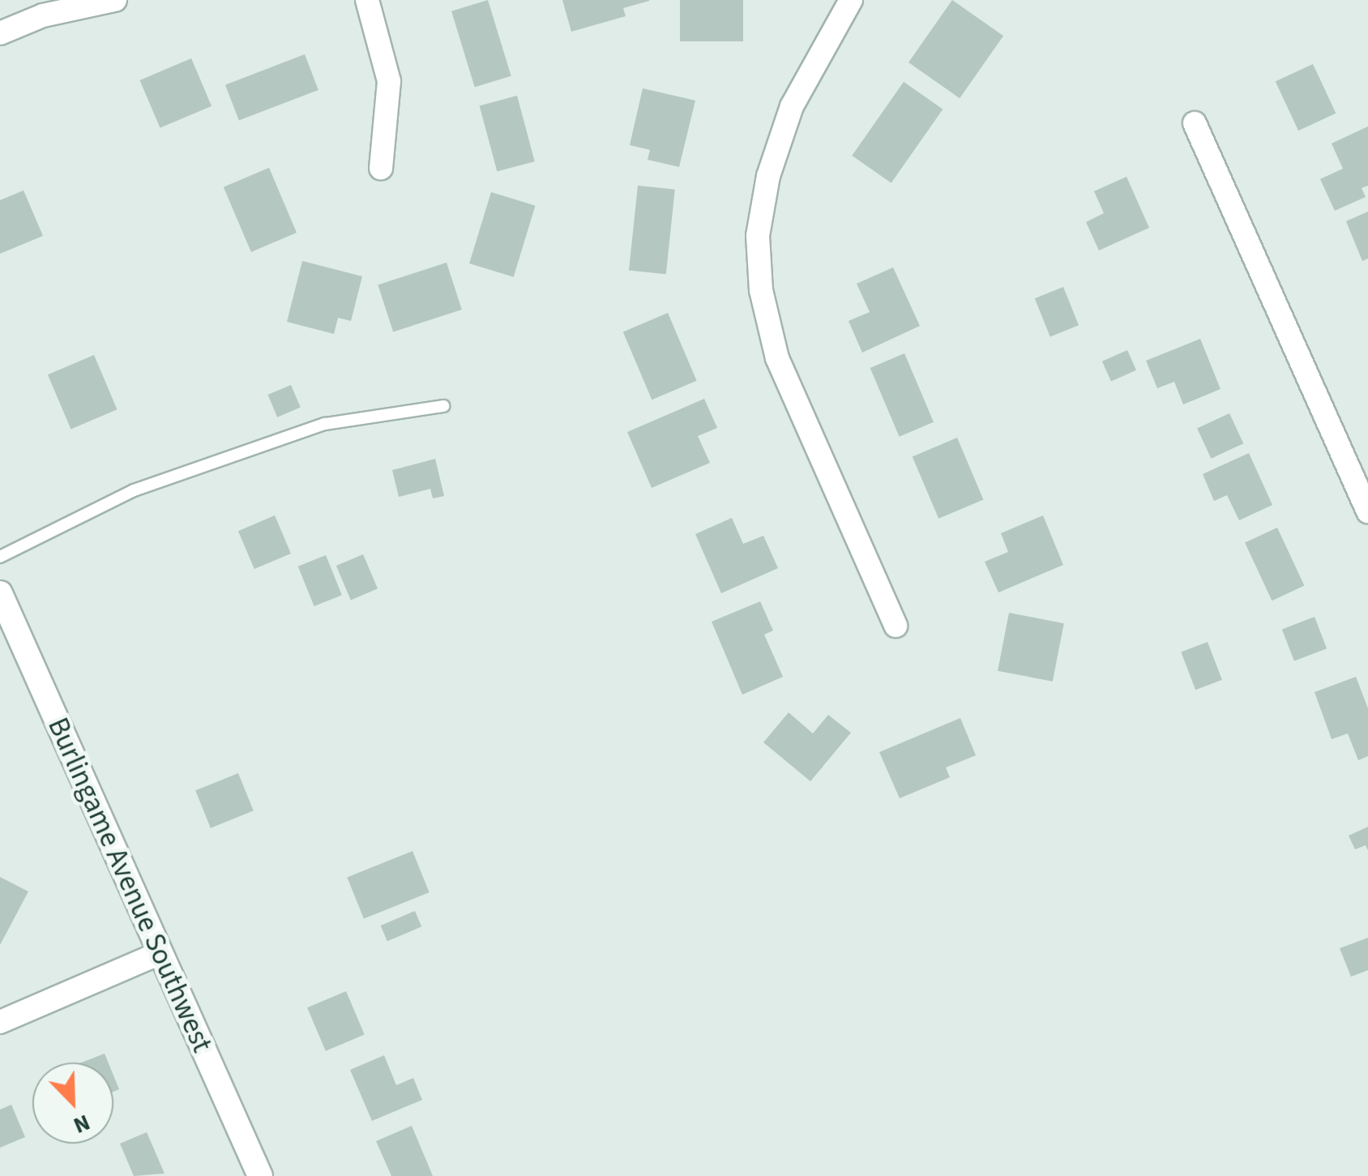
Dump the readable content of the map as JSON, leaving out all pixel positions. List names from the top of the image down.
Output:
{
  "streets": {
    "street": ["Burlingame Avenue Southwest"]
  },
  "north": "bottom right"
}
